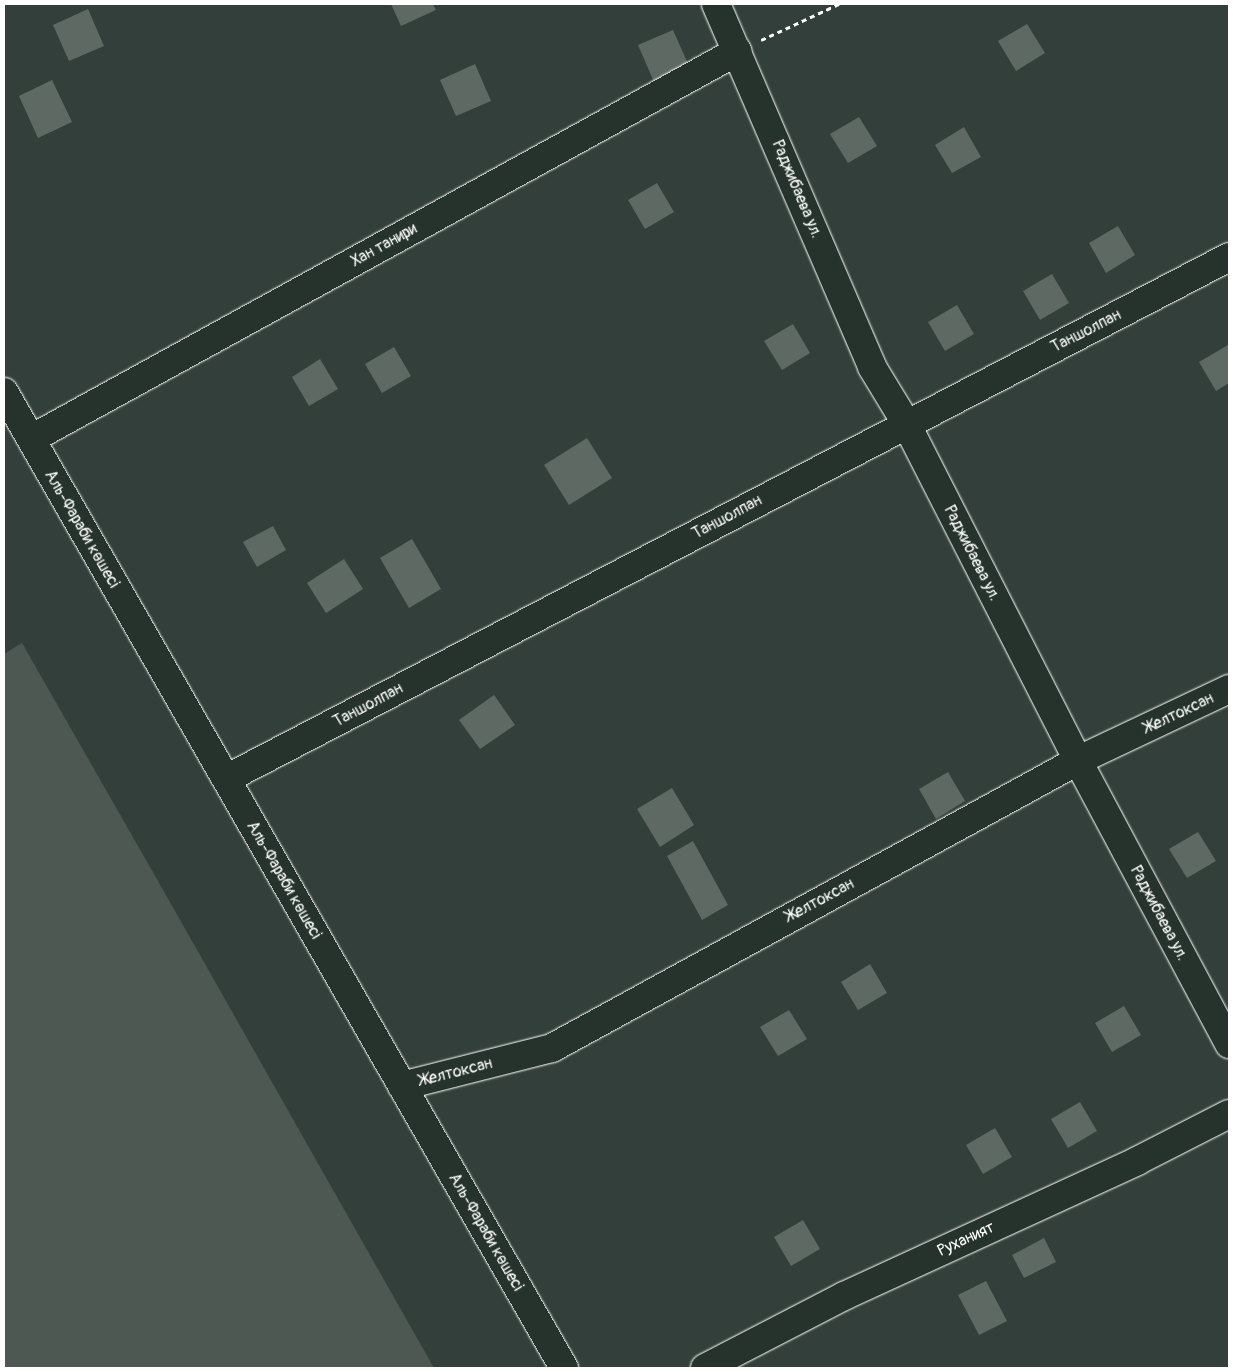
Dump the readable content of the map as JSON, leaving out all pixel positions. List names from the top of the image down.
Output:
{
  "streets": {
    "main road": [
      "Раджибаева ул.",
      "Хан танири",
      "Таншолпан",
      "Аль-Фараби көшесі",
      "Желтоксан",
      "Руханият"
    ]
  },
  "crossings": [
    ["Раджибаева ул.", "Хан танири"],
    ["Раджибаева ул.", "Таншолпан"],
    ["Раджибаева ул.", "Желтоксан"],
    ["Хан танири", "Аль-Фараби көшесі"],
    ["Таншолпан", "Аль-Фараби көшесі"],
    ["Аль-Фараби көшесі", "Желтоксан"]
  ]
}
